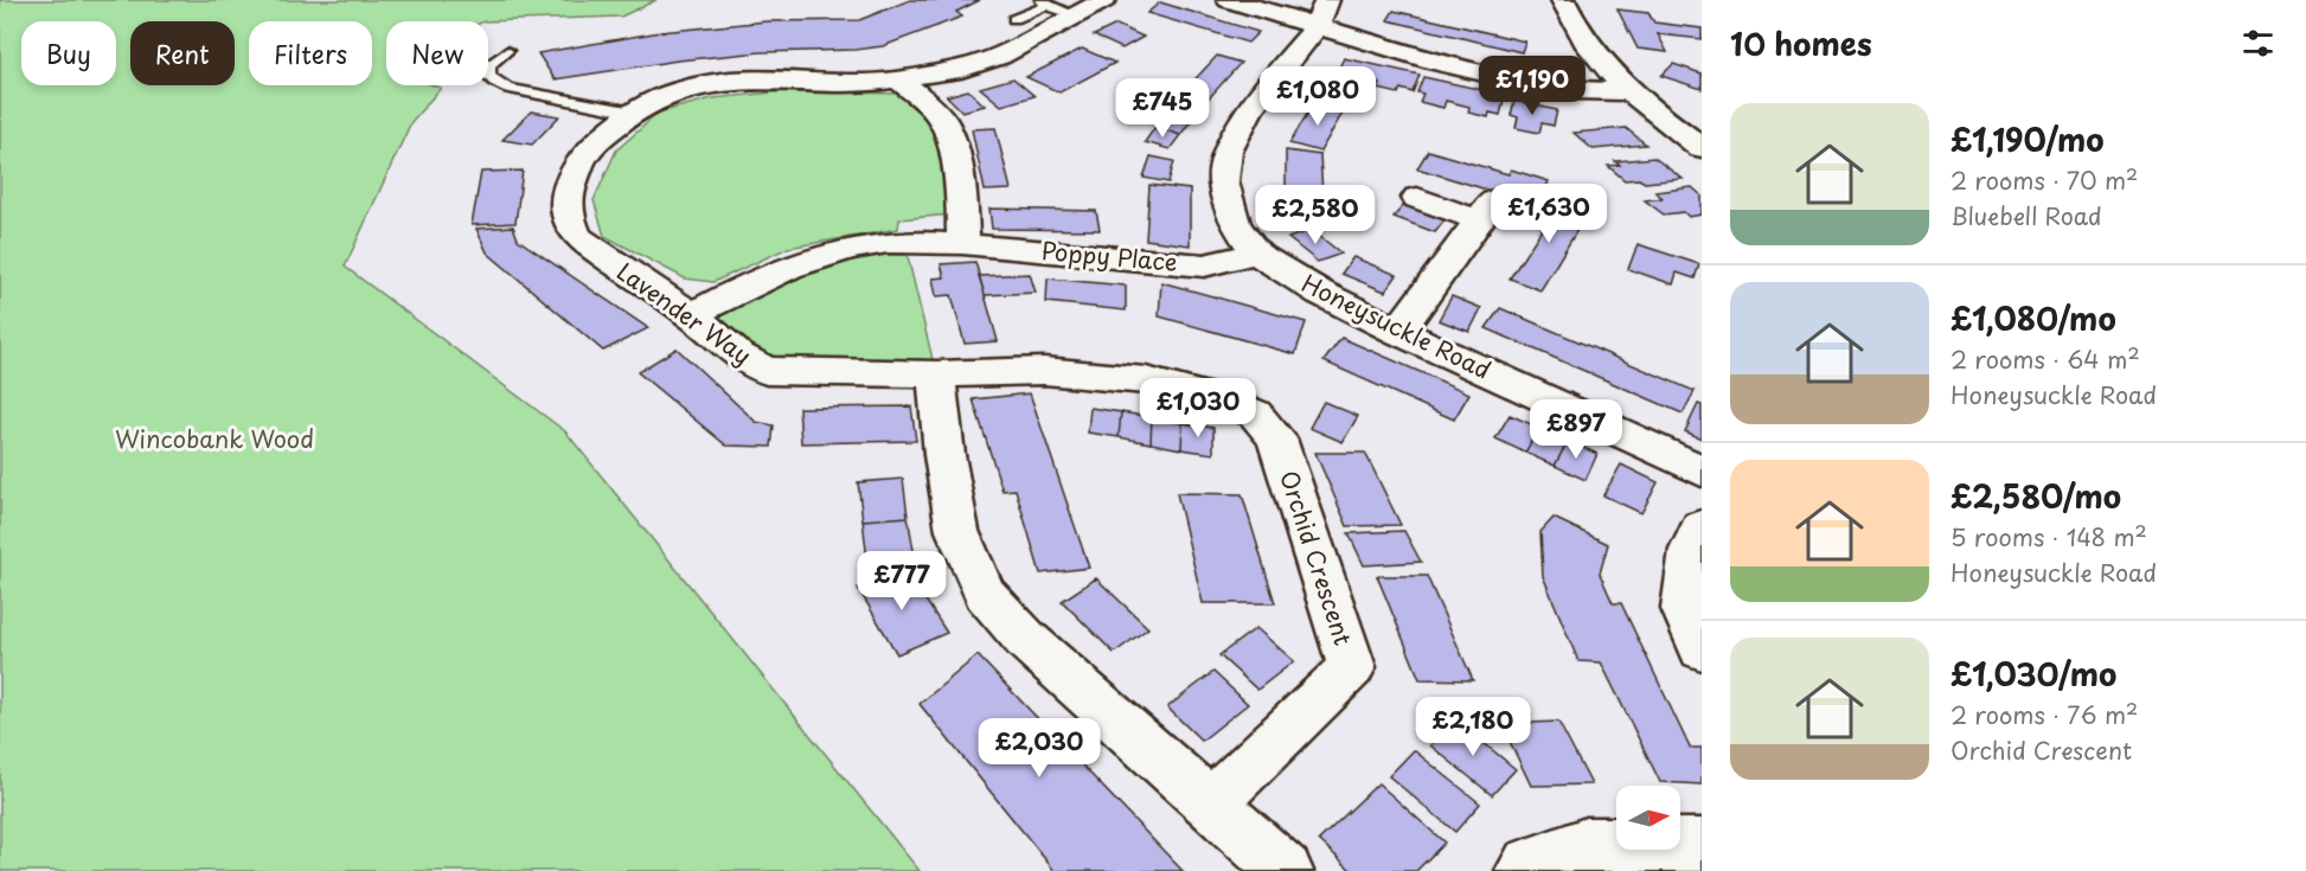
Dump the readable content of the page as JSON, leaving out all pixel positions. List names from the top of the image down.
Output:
{
  "streets": {
    "street": [
      "Poppy Place",
      "Lavender Way",
      "Honeysuckle Road",
      "Orchid Crescent"
    ]
  },
  "crossings": [
    ["Poppy Place", "Lavender Way"],
    ["Poppy Place", "Honeysuckle Road"],
    ["Lavender Way", "Orchid Crescent"]
  ],
  "parks": ["Wincobank Wood"],
  "north": "right",
  "page": {
    "heading": "10 homes",
    "chip": [
      "Buy",
      "Rent",
      "Filters",
      "New"
    ],
    "price": [
      "£1,190",
      "£1,080",
      "£745",
      "£1,630",
      "£2,580",
      "£1,030",
      "£897",
      "£777",
      "£2,180",
      "£2,030"
    ],
    "list": [
      {
        "name": "£1,190/mo",
        "note": "2 rooms · 70 m² · Bluebell Road"
      },
      {
        "name": "£1,080/mo",
        "note": "2 rooms · 64 m² · Honeysuckle Road"
      },
      {
        "name": "£2,580/mo",
        "note": "5 rooms · 148 m² · Honeysuckle Road"
      },
      {
        "name": "£1,030/mo",
        "note": "2 rooms · 76 m² · Orchid Crescent"
      }
    ]
  }
}
